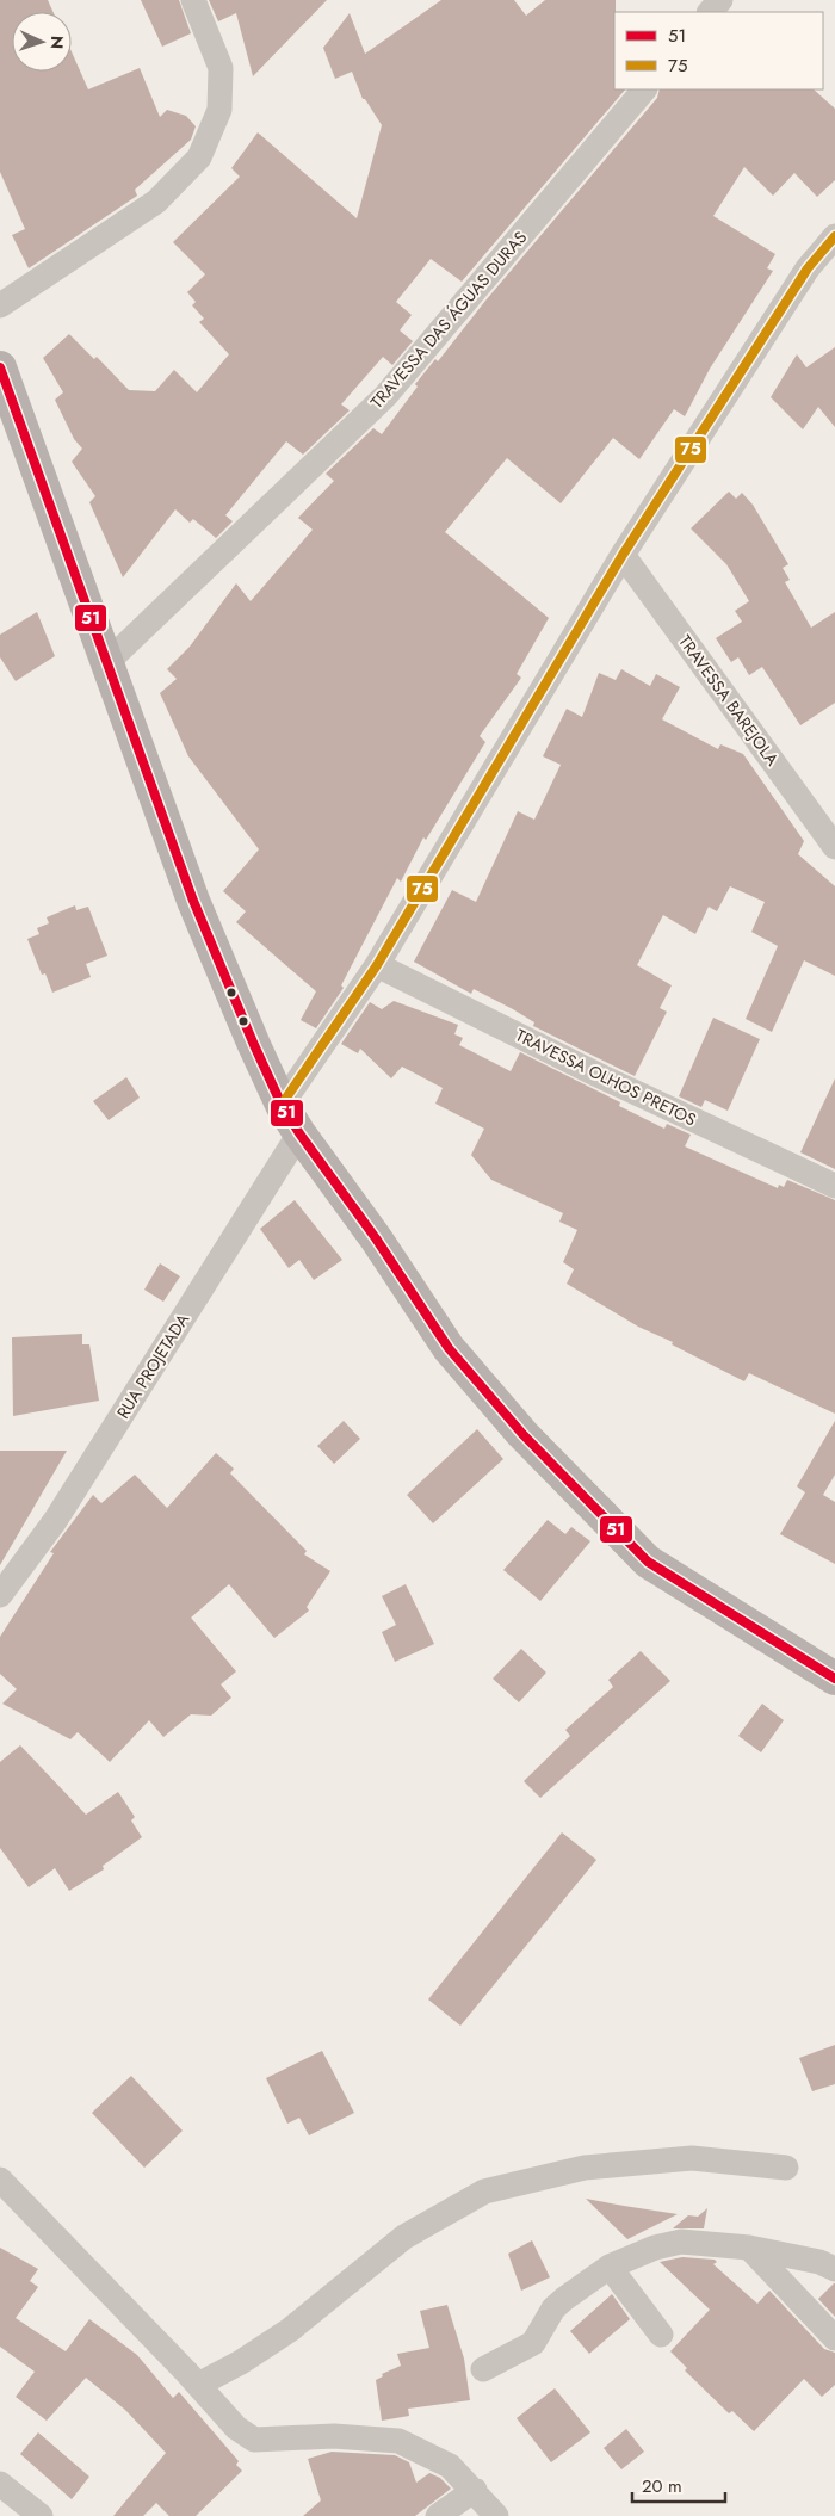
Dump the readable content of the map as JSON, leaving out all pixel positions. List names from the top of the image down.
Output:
{
  "streets": {
    "street": [
      "TRAVESSA DAS ÁGUAS DURAS",
      "TRAVESSA BAREJOLA",
      "TRAVESSA OLHOS PRETOS",
      "RUA PROJETADA"
    ]
  },
  "lines": ["transit line 75", "transit line 51"],
  "legend": ["51", "75"],
  "scale_bar": "20 m",
  "north": "right"
}
